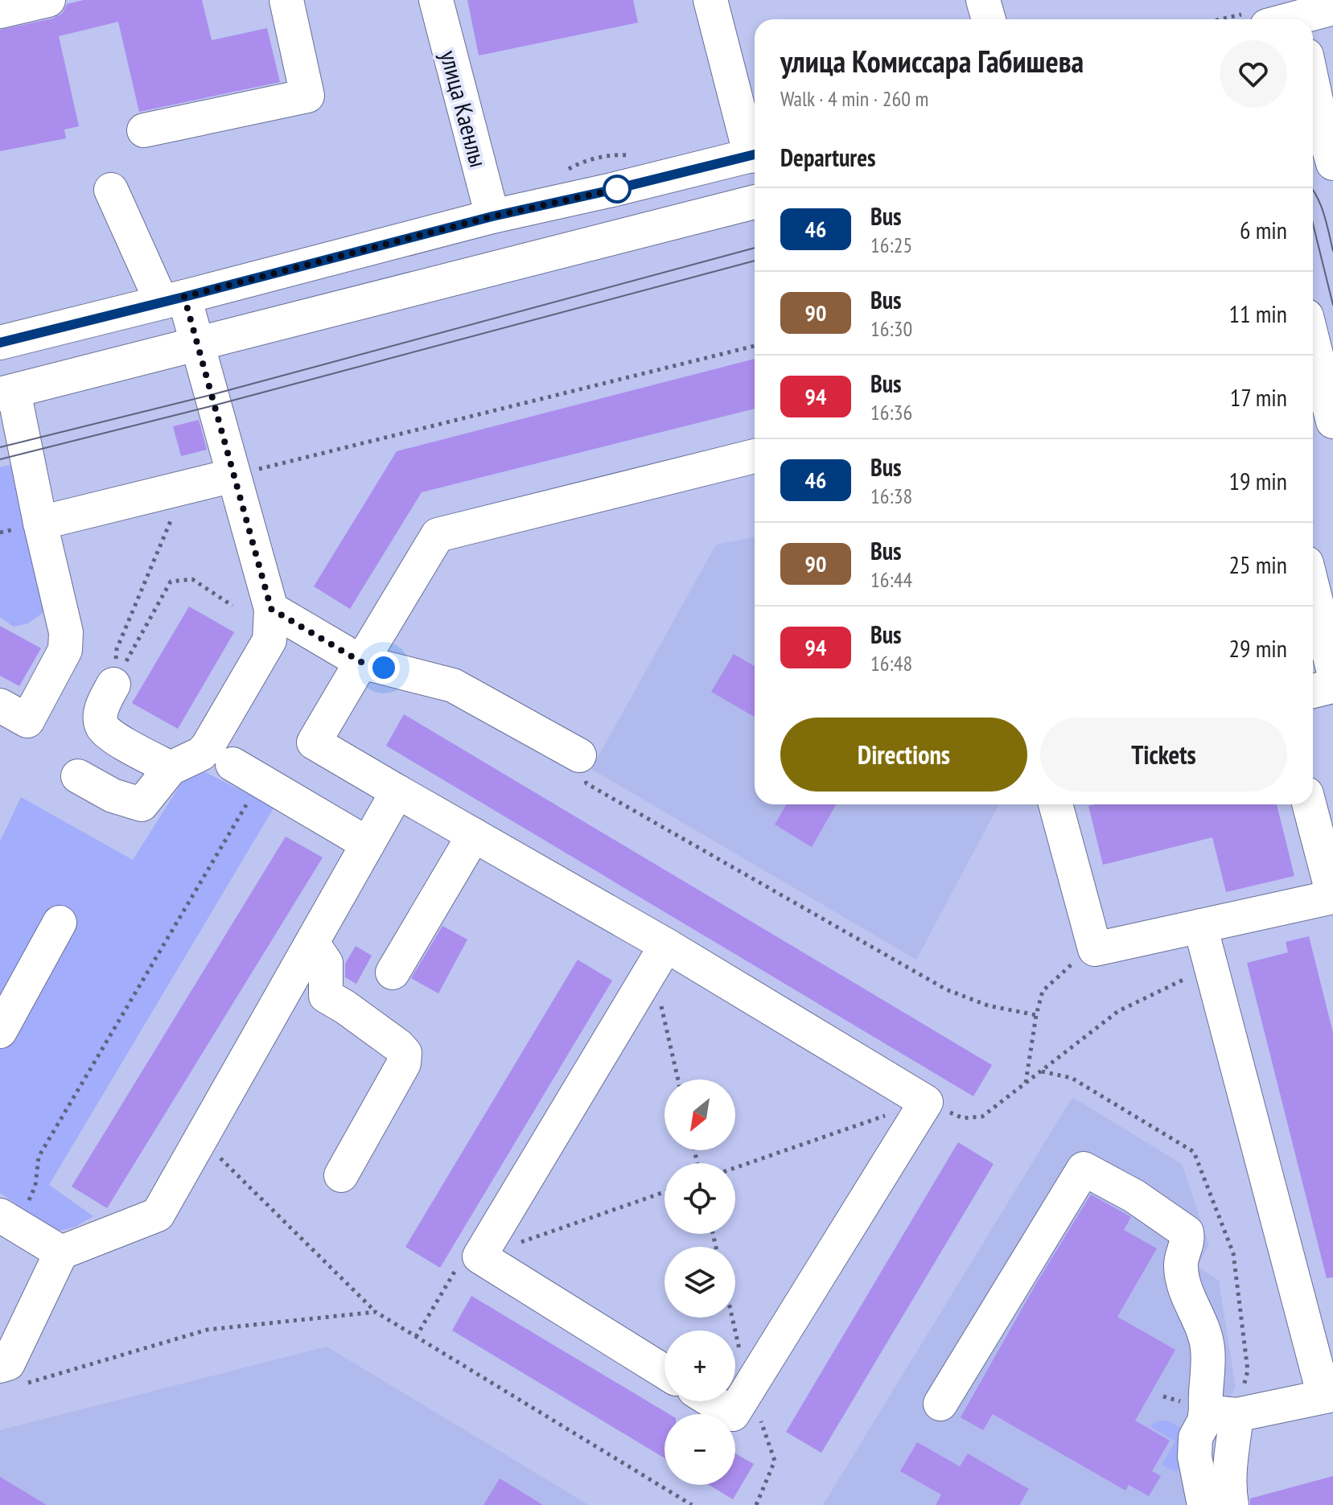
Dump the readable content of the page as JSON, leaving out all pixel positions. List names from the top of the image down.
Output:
{
  "streets": {
    "street": ["улица Каенлы"]
  },
  "lines": ["bus line 46"],
  "north": "bottom left",
  "page": {
    "heading": [
      ["улица Комиссара Габишева", "Walk · 4 min · 260 m"],
      "Departures"
    ],
    "list": [
      {
        "mark": "46",
        "name": "Bus",
        "note": "16:25",
        "value": "6 min"
      },
      {
        "mark": "90",
        "name": "Bus",
        "note": "16:30",
        "value": "11 min"
      },
      {
        "mark": "94",
        "name": "Bus",
        "note": "16:36",
        "value": "17 min"
      },
      {
        "mark": "46",
        "name": "Bus",
        "note": "16:38",
        "value": "19 min"
      },
      {
        "mark": "90",
        "name": "Bus",
        "note": "16:44",
        "value": "25 min"
      },
      {
        "mark": "94",
        "name": "Bus",
        "note": "16:48",
        "value": "29 min"
      }
    ],
    "buttons": ["Directions", "Tickets"],
    "map_buttons": ["+", "−"]
  }
}
